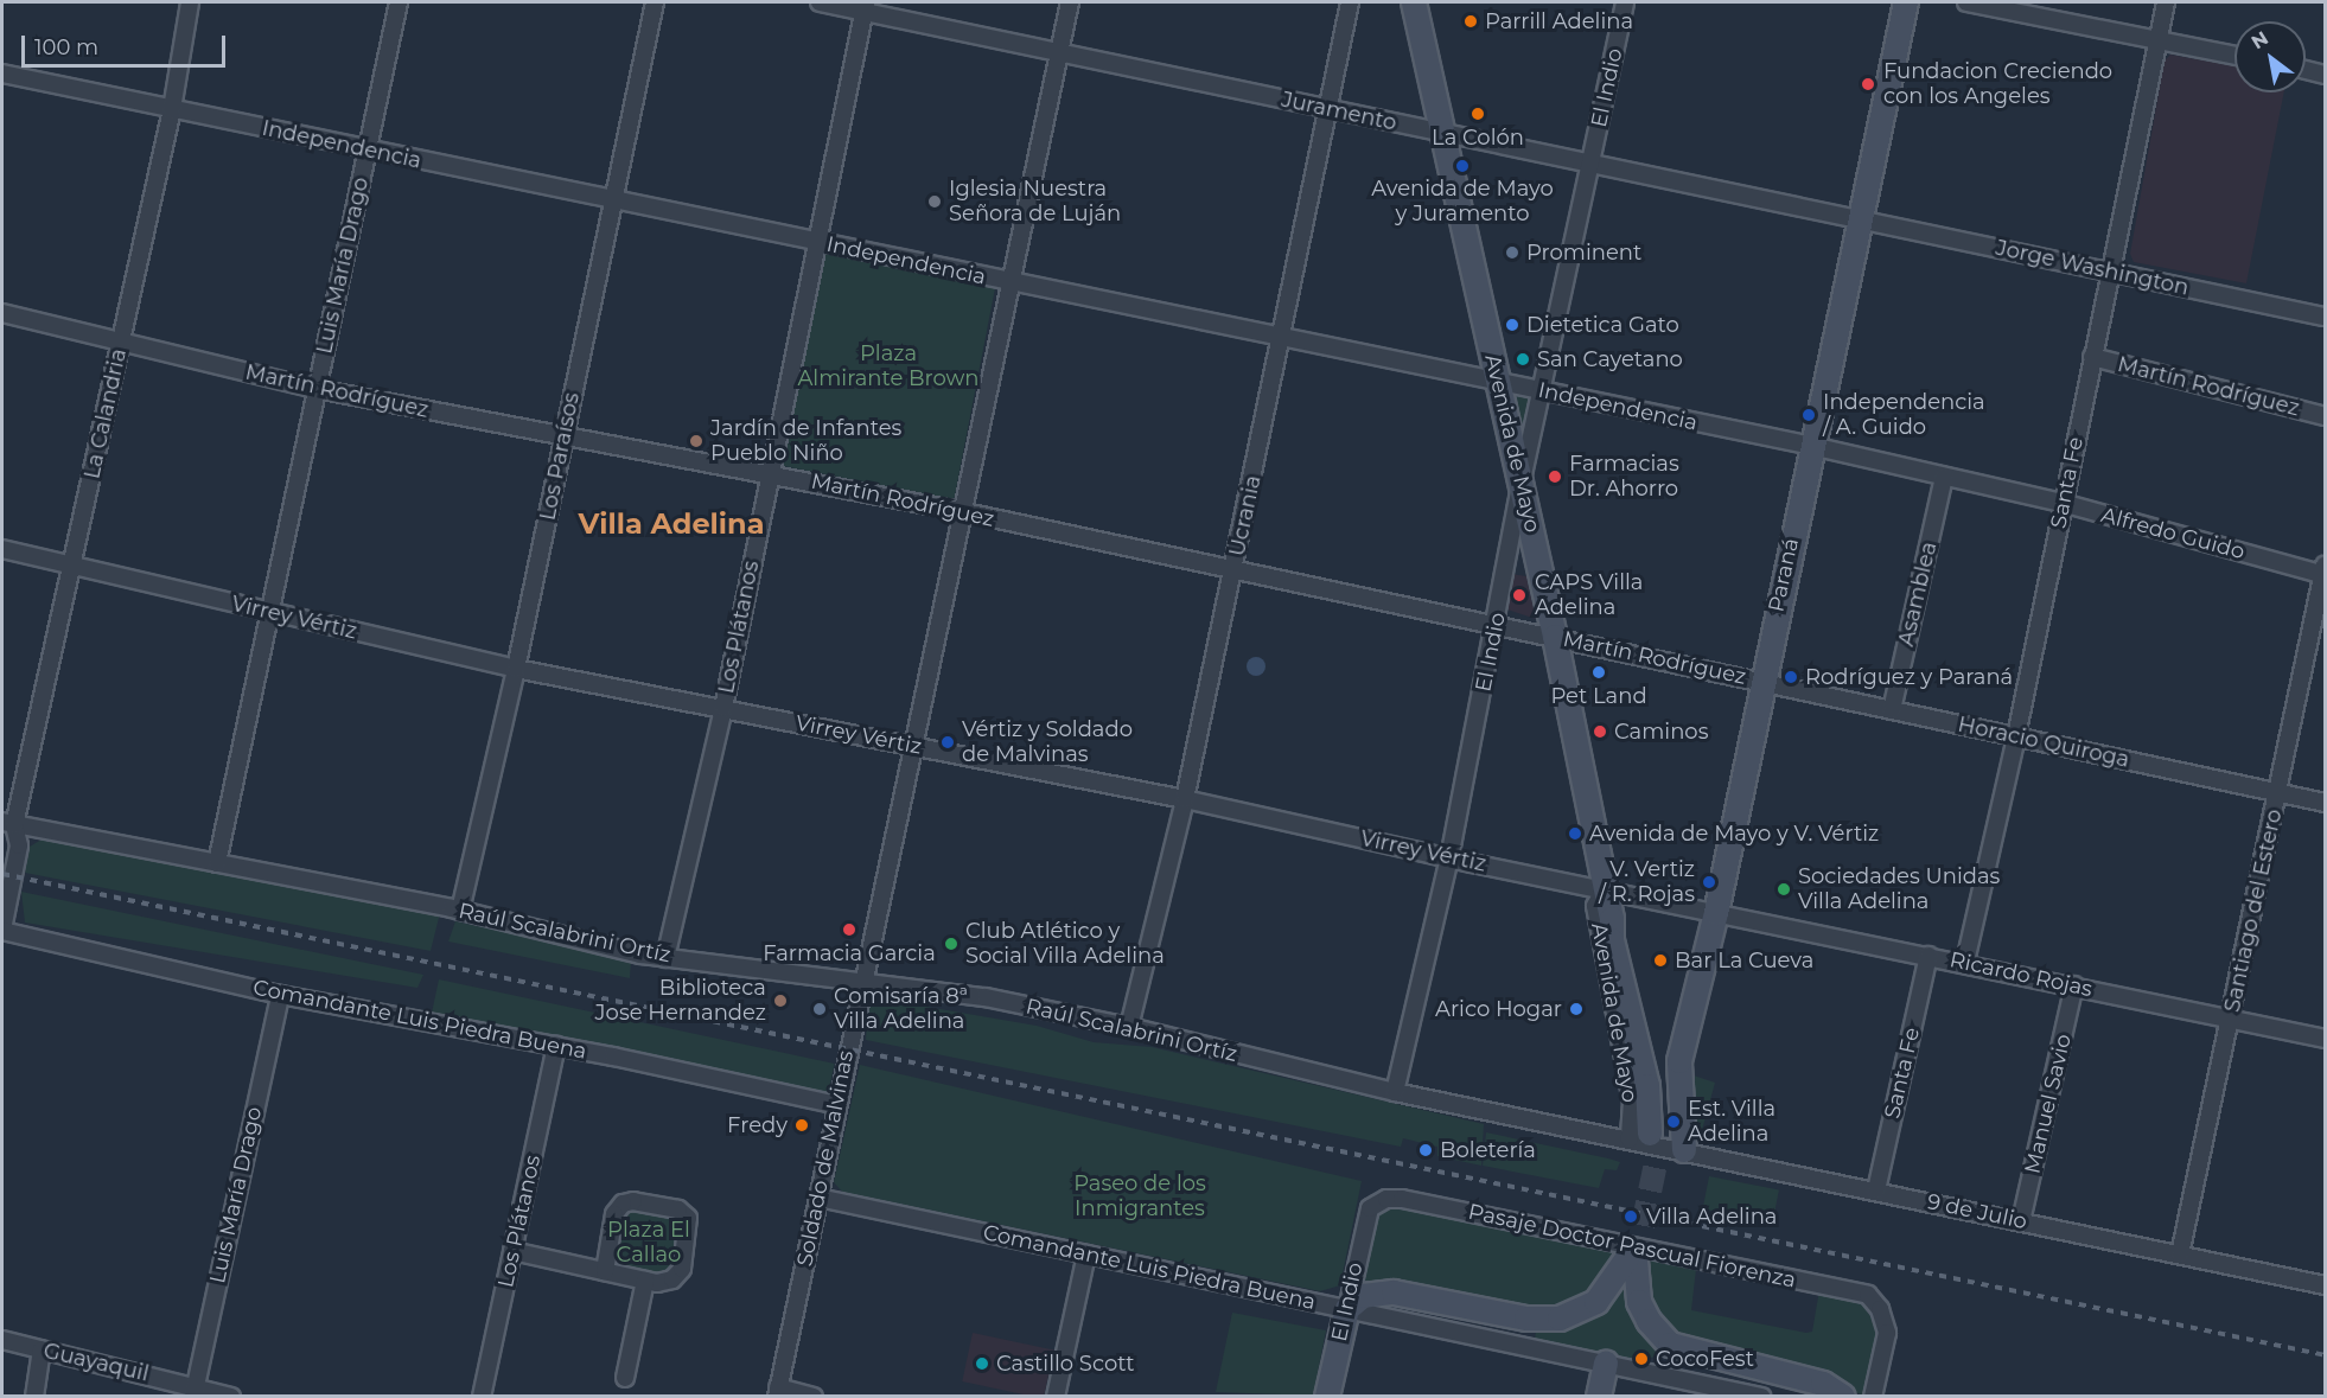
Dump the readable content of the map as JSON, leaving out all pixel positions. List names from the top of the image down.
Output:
{
  "streets": {
    "main road": ["El Indio", "Avenida de Mayo", "Paraná"],
    "street": [
      "Juramento",
      "Independencia",
      "Luis María Drago",
      "Jorge Washington",
      "Martín Rodríguez",
      "La Calandria",
      "Los Paraísos",
      "Santa Fe",
      "Ucrania",
      "Alfredo Guido",
      "Asamblea",
      "Virrey Vértiz",
      "Los Plátanos",
      "Horacio Quiroga",
      "Santiago del Estero",
      "Raúl Scalabrini Ortíz",
      "Ricardo Rojas",
      "Comandante Luis Piedra Buena",
      "Manuel Savio",
      "Soldado de Malvinas",
      "9 de Julio",
      "Pasaje Doctor Pascual Fiorenza",
      "Guayaquil"
    ]
  },
  "crossings": [
    ["El Indio", "Juramento"],
    ["El Indio", "Independencia"],
    ["El Indio", "Martín Rodríguez"],
    ["El Indio", "Avenida de Mayo"],
    ["El Indio", "Virrey Vértiz"],
    ["El Indio", "Raúl Scalabrini Ortíz"],
    ["El Indio", "Comandante Luis Piedra Buena"],
    ["El Indio", "Pasaje Doctor Pascual Fiorenza"],
    ["Juramento", "Jorge Washington"],
    ["Juramento", "Avenida de Mayo"],
    ["Juramento", "Ucrania"],
    ["Juramento", "Paraná"],
    ["Juramento", "Los Plátanos"],
    ["Juramento", "Soldado de Malvinas"],
    ["Independencia", "Luis María Drago"],
    ["Independencia", "La Calandria"],
    ["Independencia", "Avenida de Mayo"],
    ["Independencia", "Los Paraísos"],
    ["Independencia", "Ucrania"],
    ["Independencia", "Alfredo Guido"],
    ["Independencia", "Paraná"],
    ["Independencia", "Los Plátanos"],
    ["Independencia", "Soldado de Malvinas"],
    ["Luis María Drago", "Martín Rodríguez"],
    ["Luis María Drago", "Virrey Vértiz"],
    ["Luis María Drago", "Raúl Scalabrini Ortíz"],
    ["Luis María Drago", "Comandante Luis Piedra Buena"],
    ["Luis María Drago", "Guayaquil"],
    ["Jorge Washington", "Santa Fe"],
    ["Jorge Washington", "Paraná"],
    ["Martín Rodríguez", "La Calandria"],
    ["Martín Rodríguez", "Avenida de Mayo"],
    ["Martín Rodríguez", "Los Paraísos"],
    ["Martín Rodríguez", "Santa Fe"],
    ["Martín Rodríguez", "Ucrania"],
    ["Martín Rodríguez", "Paraná"],
    ["Martín Rodríguez", "Los Plátanos"],
    ["Martín Rodríguez", "Horacio Quiroga"],
    ["Martín Rodríguez", "Soldado de Malvinas"],
    ["La Calandria", "Virrey Vértiz"],
    ["La Calandria", "Raúl Scalabrini Ortíz"],
    ["La Calandria", "Comandante Luis Piedra Buena"],
    ["Avenida de Mayo", "Virrey Vértiz"],
    ["Avenida de Mayo", "Raúl Scalabrini Ortíz"],
    ["Avenida de Mayo", "9 de Julio"],
    ["Los Paraísos", "Virrey Vértiz"],
    ["Los Paraísos", "Raúl Scalabrini Ortíz"],
    ["Santa Fe", "Alfredo Guido"],
    ["Santa Fe", "Horacio Quiroga"],
    ["Santa Fe", "Ricardo Rojas"],
    ["Santa Fe", "9 de Julio"],
    ["Ucrania", "Virrey Vértiz"],
    ["Ucrania", "Raúl Scalabrini Ortíz"],
    ["Alfredo Guido", "Paraná"],
    ["Alfredo Guido", "Asamblea"],
    ["Alfredo Guido", "Santiago del Estero"],
    ["Paraná", "Virrey Vértiz"],
    ["Paraná", "Horacio Quiroga"],
    ["Paraná", "Ricardo Rojas"],
    ["Paraná", "9 de Julio"],
    ["Asamblea", "Horacio Quiroga"],
    ["Virrey Vértiz", "Los Plátanos"],
    ["Virrey Vértiz", "Ricardo Rojas"],
    ["Virrey Vértiz", "Soldado de Malvinas"],
    ["Los Plátanos", "Raúl Scalabrini Ortíz"],
    ["Los Plátanos", "Comandante Luis Piedra Buena"],
    ["Horacio Quiroga", "Santiago del Estero"],
    ["Santiago del Estero", "Ricardo Rojas"],
    ["Santiago del Estero", "9 de Julio"],
    ["Raúl Scalabrini Ortíz", "Soldado de Malvinas"],
    ["Raúl Scalabrini Ortíz", "9 de Julio"],
    ["Ricardo Rojas", "Manuel Savio"],
    ["Comandante Luis Piedra Buena", "Soldado de Malvinas"],
    ["Manuel Savio", "9 de Julio"]
  ],
  "districts": ["Villa Adelina"],
  "parks": ["Plaza Almirante Brown", "Paseo de los Inmigrantes", "Plaza El Callao"],
  "places": [
    "Parrill Adelina",
    "Fundacion Creciendo con los Angeles",
    "La Colón",
    "Avenida de Mayo y Juramento",
    "Iglesia Nuestra Señora de Luján",
    "Prominent",
    "Dietetica Gato",
    "San Cayetano",
    "Independencia / A. Guido",
    "Jardín de Infantes Pueblo Niño",
    "Farmacias Dr. Ahorro",
    "CAPS Villa Adelina",
    "Pet Land",
    "Rodríguez y Paraná",
    "Caminos",
    "Vértiz y Soldado de Malvinas",
    "Avenida de Mayo y V. Vértiz",
    "V. Vertiz / R. Rojas",
    "Sociedades Unidas Villa Adelina",
    "Farmacia Garcia",
    "Club Atlético y Social Villa Adelina",
    "Bar La Cueva",
    "Biblioteca Jose Hernandez",
    "Comisaría 8ª Villa Adelina",
    "Arico Hogar",
    "Est. Villa Adelina",
    "Fredy",
    "Boletería",
    "Villa Adelina",
    "CocoFest",
    "Castillo Scott"
  ],
  "scale_bar": "100 m",
  "north": "top left"
}
